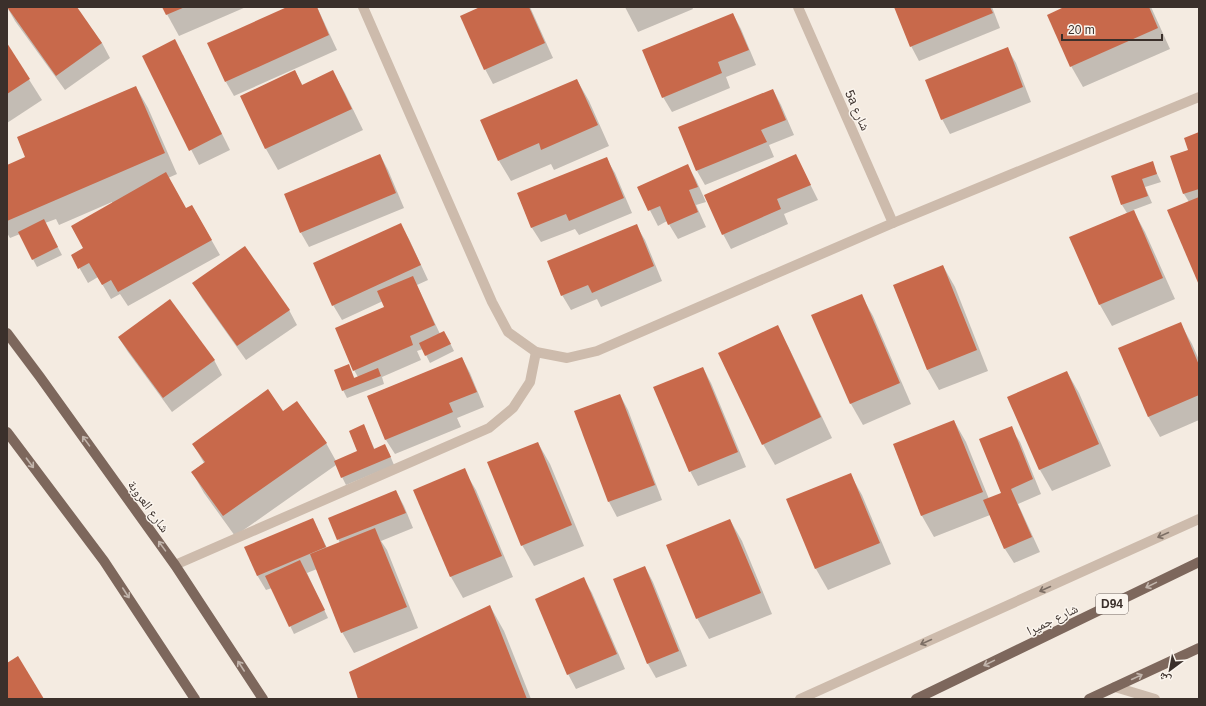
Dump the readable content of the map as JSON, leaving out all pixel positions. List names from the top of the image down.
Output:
{
  "streets": {
    "main road": ["شارع العروبة", "D94", "شارع جميرا"],
    "street": ["5a شارع"]
  },
  "scale_bar": "20 m",
  "north": "bottom left"
}
